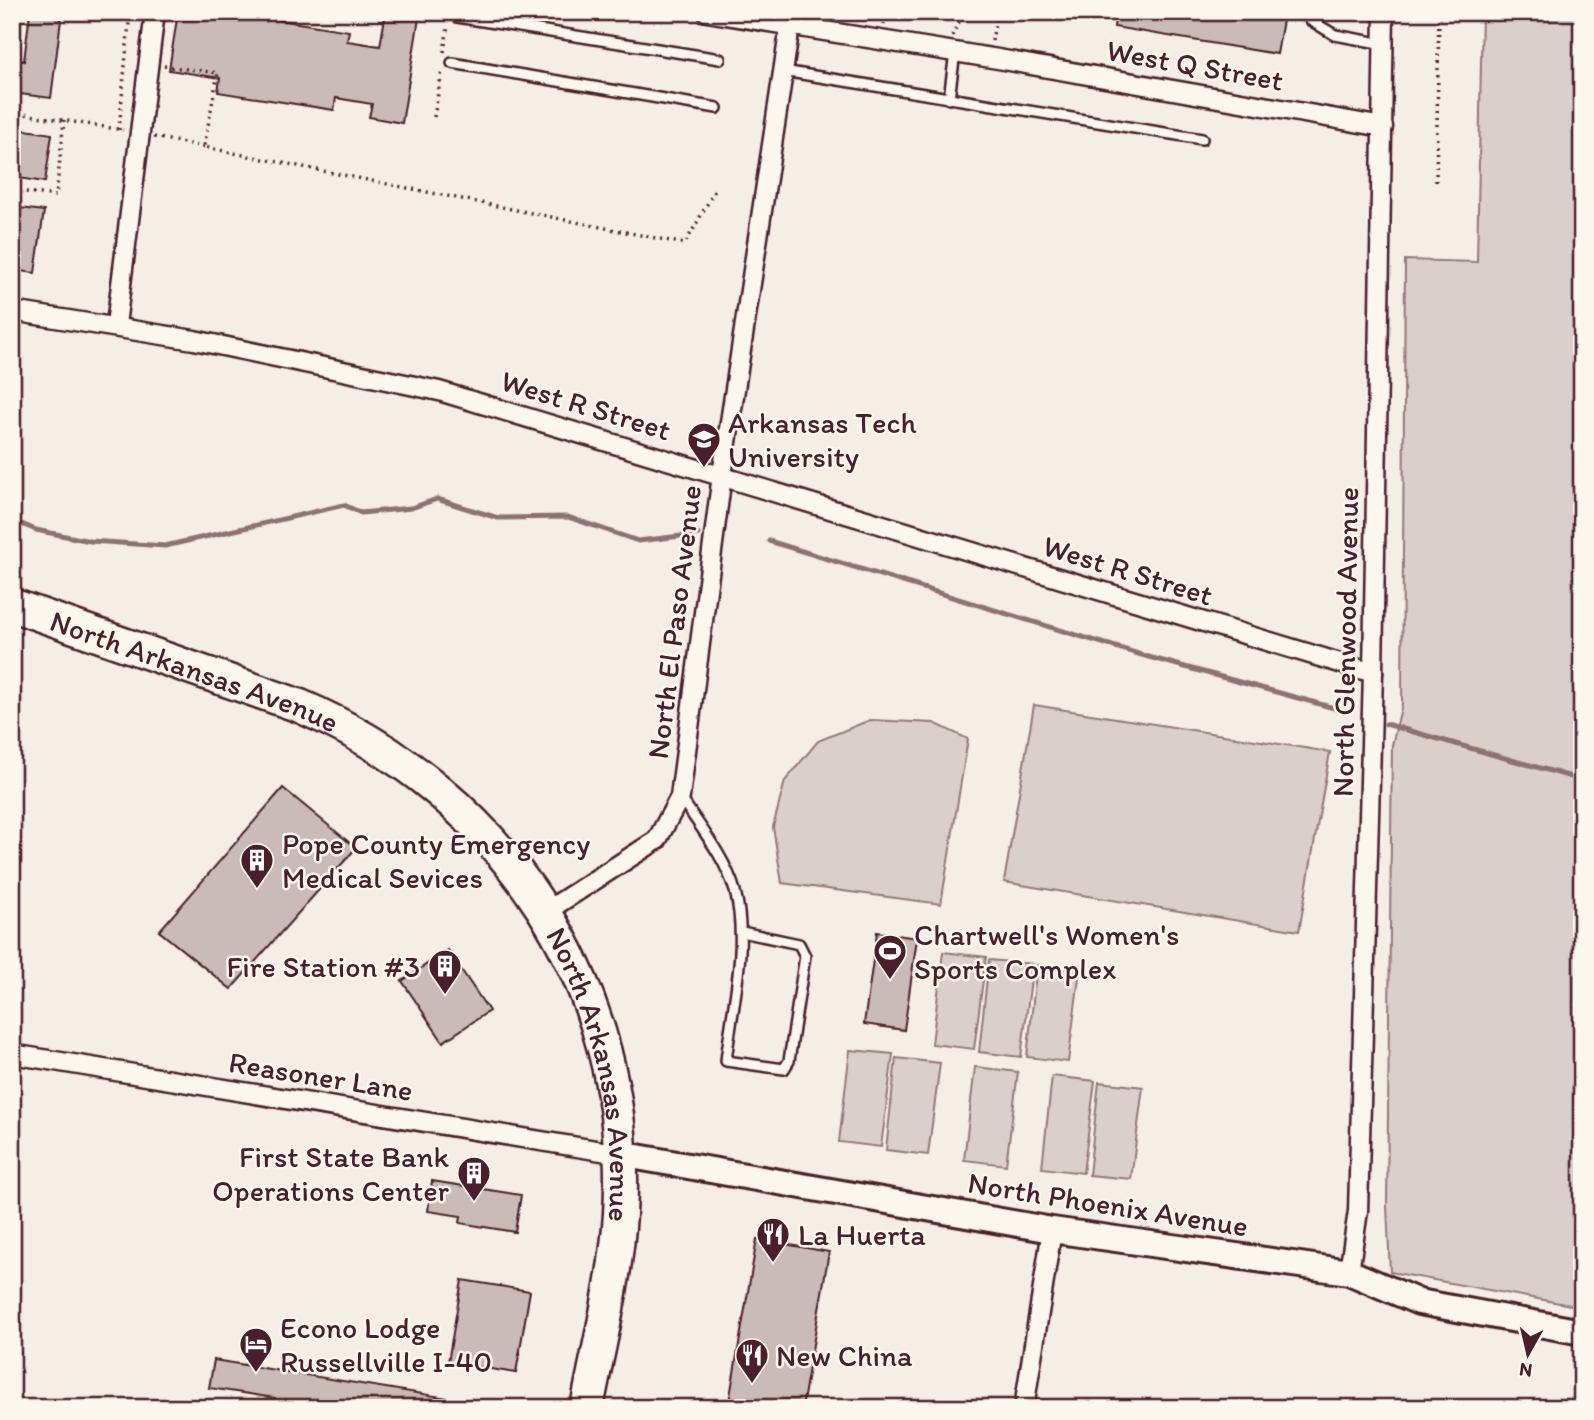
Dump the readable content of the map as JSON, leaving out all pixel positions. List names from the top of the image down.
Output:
{
  "streets": {
    "highway": ["North Arkansas Avenue"],
    "street": [
      "West Q Street",
      "West R Street",
      "North El Paso Avenue",
      "North Glenwood Avenue",
      "Reasoner Lane",
      "North Phoenix Avenue"
    ]
  },
  "crossings": [
    ["West Q Street", "North El Paso Avenue"],
    ["West Q Street", "North Glenwood Avenue"],
    ["West R Street", "North El Paso Avenue"],
    ["West R Street", "North Glenwood Avenue"],
    ["North El Paso Avenue", "North Arkansas Avenue"],
    ["North Glenwood Avenue", "North Phoenix Avenue"],
    ["North Arkansas Avenue", "Reasoner Lane"],
    ["North Arkansas Avenue", "North Phoenix Avenue"],
    ["Reasoner Lane", "North Phoenix Avenue"]
  ],
  "places": {
    "school or university": ["Arkansas Tech University"],
    "building": ["Pope County Emergency Medical Sevices", "Fire Station #3", "First State Bank Operations Center"],
    "sports": ["Chartwell's Women's Sports Complex"],
    "restaurant": ["La Huerta", "New China"],
    "hotel": ["Econo Lodge Russellville I-40"]
  },
  "north": "bottom"
}
